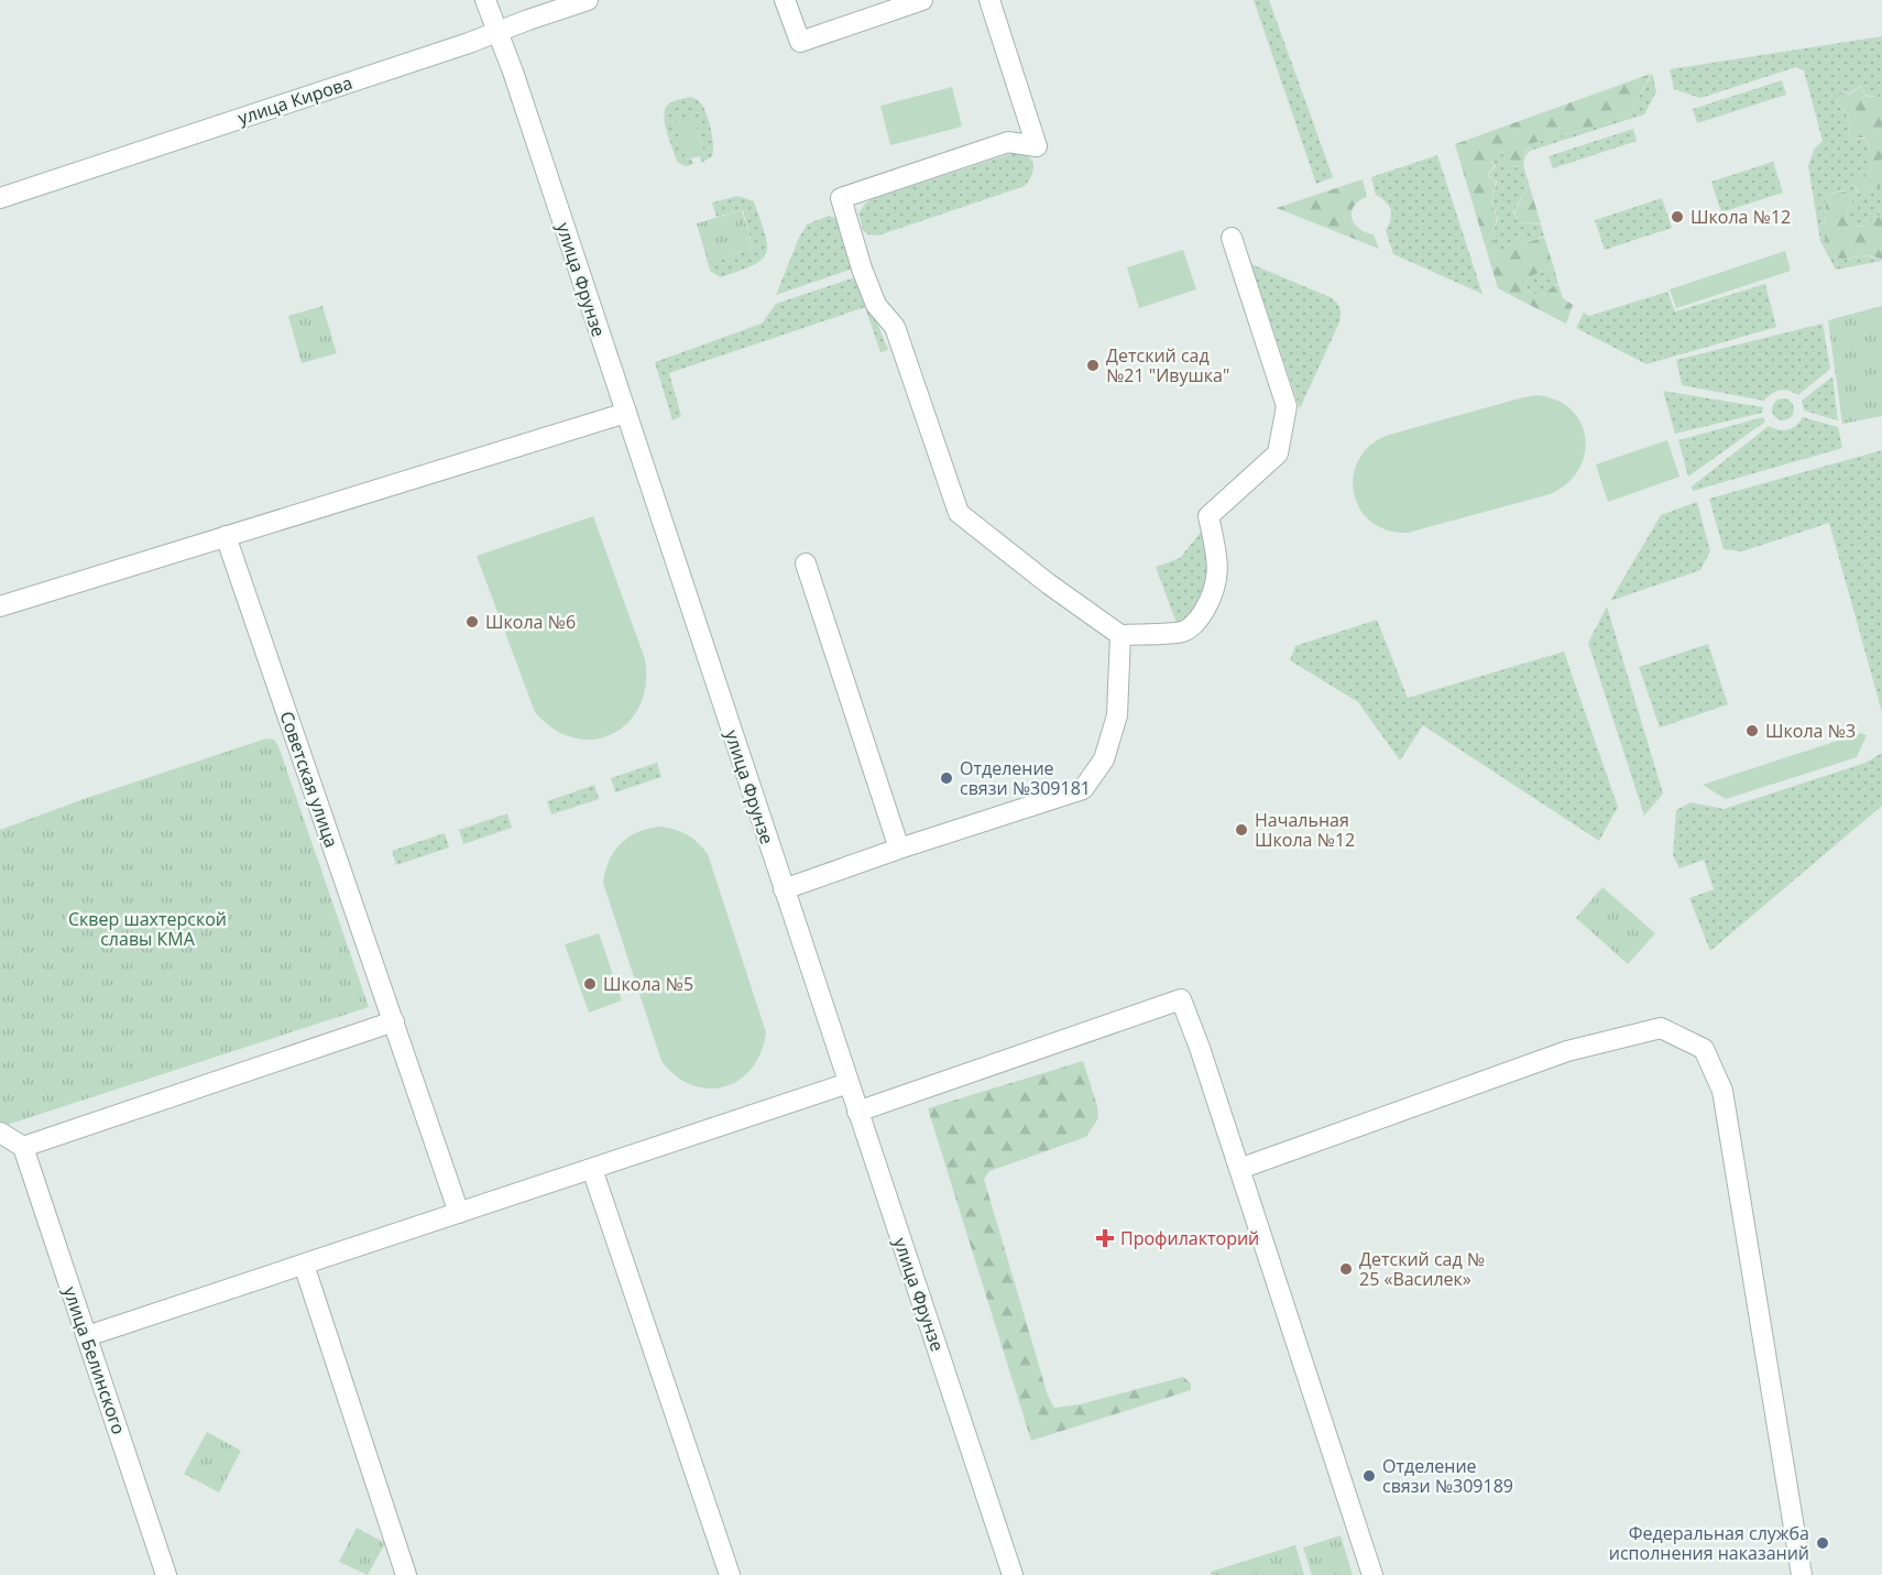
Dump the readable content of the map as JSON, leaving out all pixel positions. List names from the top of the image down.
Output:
{
  "streets": {
    "street": [
      "улица Кирова",
      "улица Фрунзе",
      "Советская улица",
      "улица Белинского"
    ]
  },
  "crossings": [
    ["улица Кирова", "улица Фрунзе"]
  ],
  "parks": ["Сквер шахтерской славы КМА"],
  "places": {
    "other": [
      "Школа №12",
      "Детский сад №21 \"Ивушка\"",
      "Школа №6",
      "Школа №3",
      "Отделение связи №309181",
      "Начальная Школа №12",
      "Школа №5",
      "Детский сад № 25 «Василек»",
      "Отделение связи №309189",
      "Федеральная служба исполнения наказаний"
    ],
    "health": ["Профилакторий"]
  }
}
